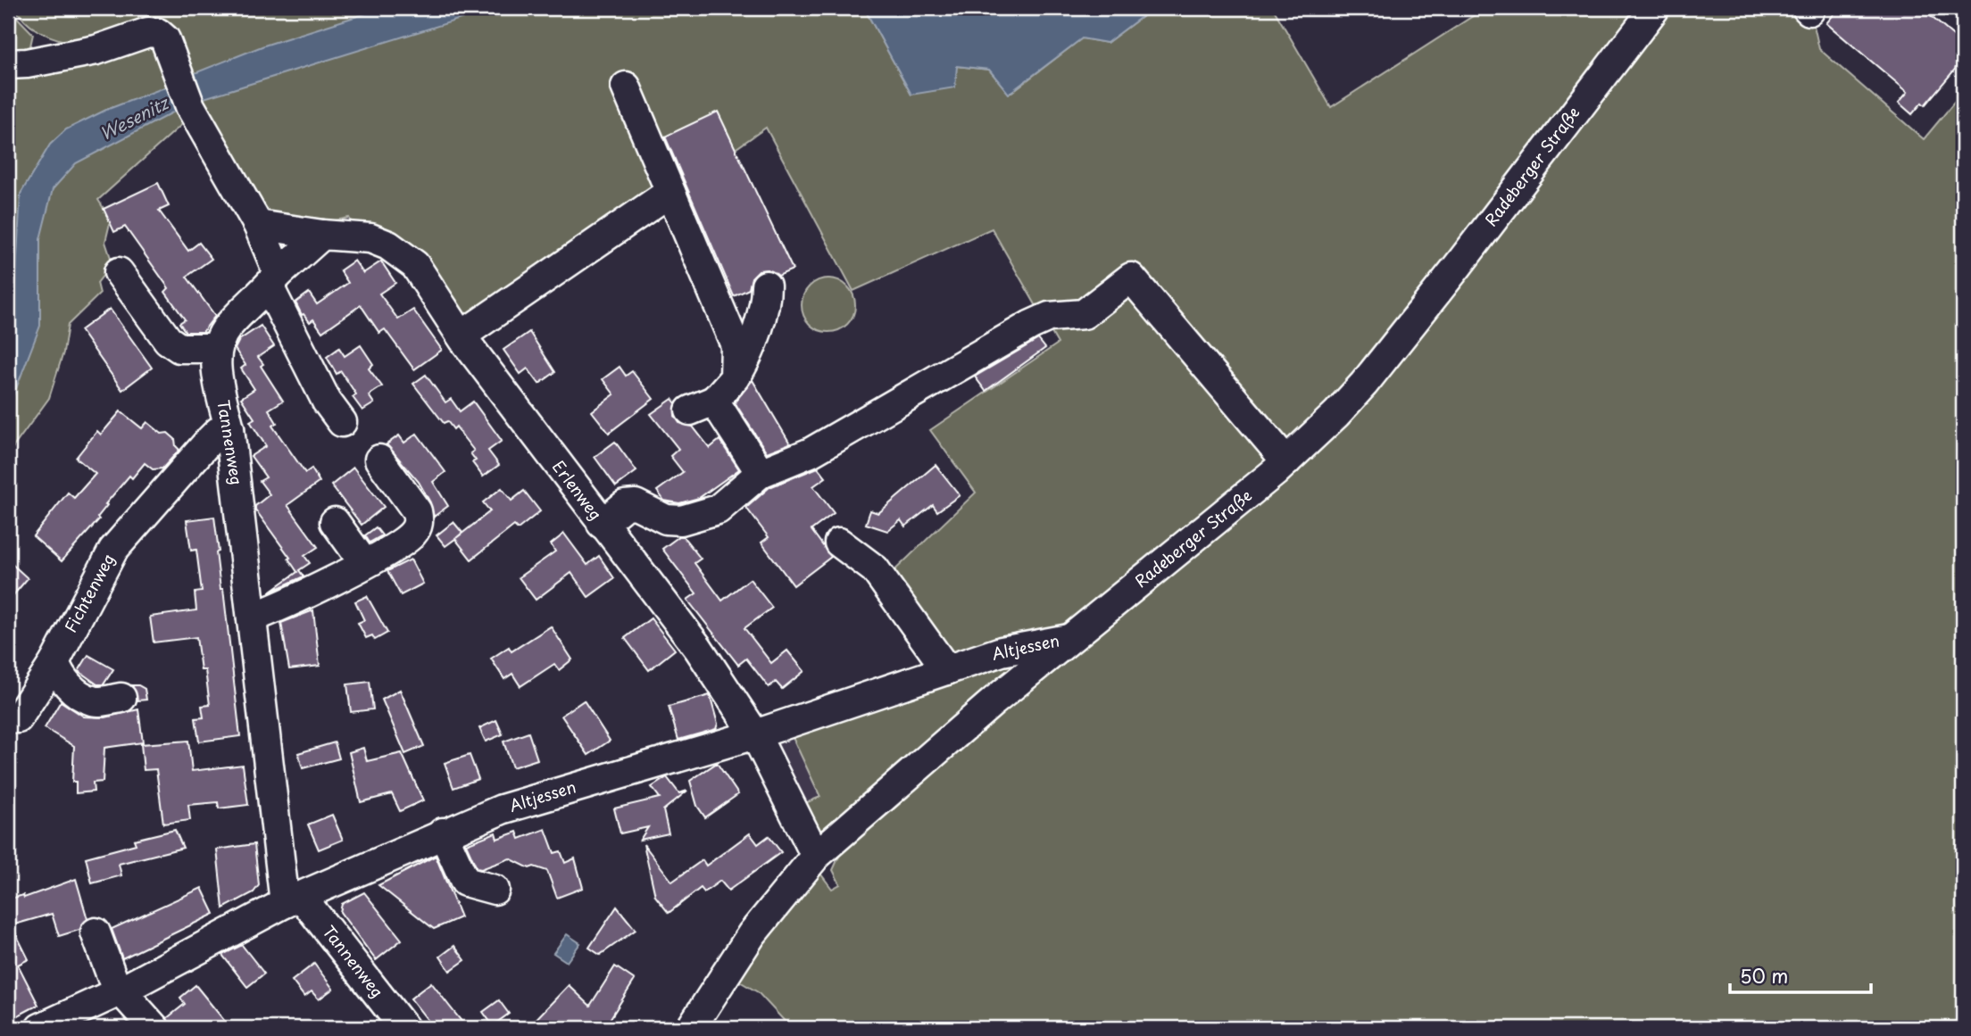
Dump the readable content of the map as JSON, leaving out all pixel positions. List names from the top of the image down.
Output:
{
  "streets": {
    "street": [
      "Radeberger Straße",
      "Tannenweg",
      "Erlenweg",
      "Fichtenweg",
      "Altjessen"
    ]
  },
  "crossings": [
    ["Radeberger Straße", "Erlenweg"],
    ["Radeberger Straße", "Altjessen"],
    ["Tannenweg", "Fichtenweg"],
    ["Tannenweg", "Altjessen"],
    ["Erlenweg", "Altjessen"]
  ],
  "water": ["Wesenitz"],
  "scale_bar": "50 m"
}
